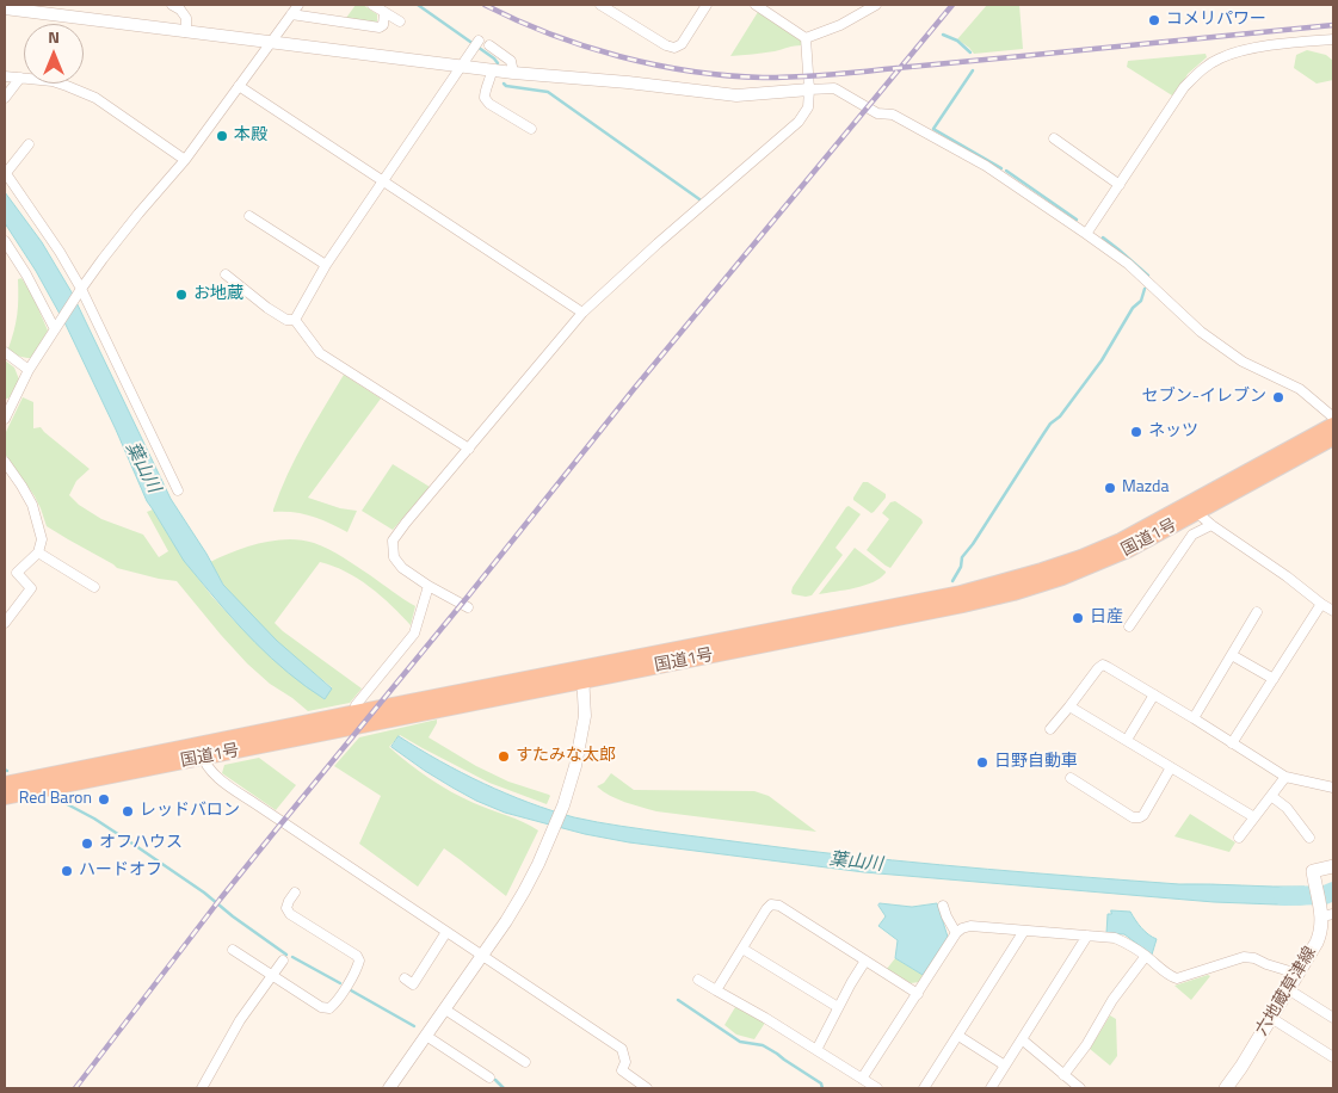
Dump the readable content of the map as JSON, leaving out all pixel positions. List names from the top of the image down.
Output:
{
  "streets": {
    "highway": ["国道1号"],
    "main road": ["六地蔵草津線"]
  },
  "water": ["葉山川"],
  "places": [
    "コメリパワー",
    "本殿",
    "お地蔵",
    "セブン-イレブン",
    "ネッツ",
    "Mazda",
    "日産",
    "すたみな太郎",
    "日野自動車",
    "Red Baron",
    "レッドバロン",
    "オフハウス",
    "ハードオフ"
  ],
  "north": "top"
}
